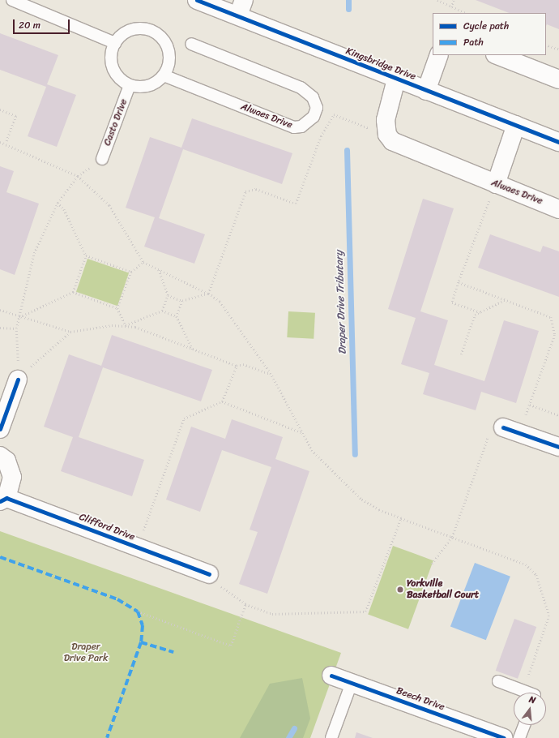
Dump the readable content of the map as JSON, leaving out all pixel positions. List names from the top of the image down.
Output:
{
  "streets": {
    "street": [
      "Kingsbridge Drive",
      "Alwaes Drive",
      "Clifford Drive",
      "Beech Drive"
    ],
    "lane": ["Casto Drive"]
  },
  "crossings": [
    ["Alwaes Drive", "Casto Drive"]
  ],
  "water": ["Draper Drive Tributary"],
  "parks": ["Draper Drive Park"],
  "places": ["Yorkville Basketball Court"],
  "legend": ["Cycle path", "Path"],
  "scale_bar": "20 m",
  "north": "top"
}
